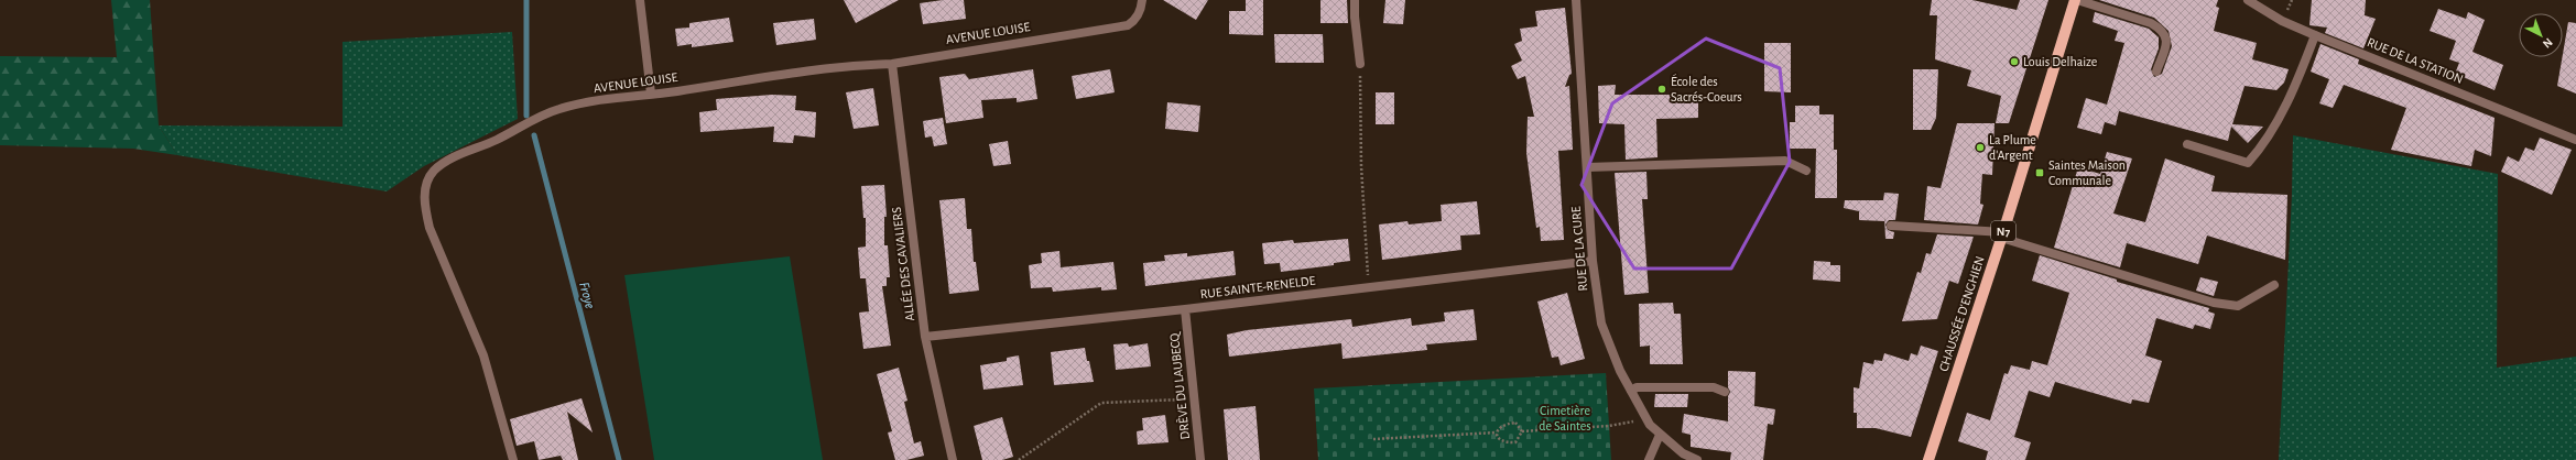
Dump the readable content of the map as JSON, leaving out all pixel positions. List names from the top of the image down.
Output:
{
  "streets": {
    "main road": ["N7", "CHAUSSÉE D'ENGHIEN"],
    "street": [
      "AVENUE LOUISE",
      "RUE DE LA STATION",
      "RUE DE LA CURE",
      "ALLÉE DES CAVALIERS",
      "RUE SAINTE-RENELDE",
      "DRÈVE DU LAUBECQ"
    ]
  },
  "crossings": [
    ["AVENUE LOUISE", "ALLÉE DES CAVALIERS"],
    ["RUE DE LA CURE", "RUE SAINTE-RENELDE"],
    ["ALLÉE DES CAVALIERS", "RUE SAINTE-RENELDE"],
    ["RUE SAINTE-RENELDE", "DRÈVE DU LAUBECQ"]
  ],
  "water": ["Froye"],
  "parks": ["Cimetière de Saintes"],
  "places": {
    "other": ["Louis Delhaize", "École des Sacrés-Coeurs", "La Plume d'Argent"],
    "transit": ["Saintes Maison Communale"]
  },
  "north": "bottom right"
}
